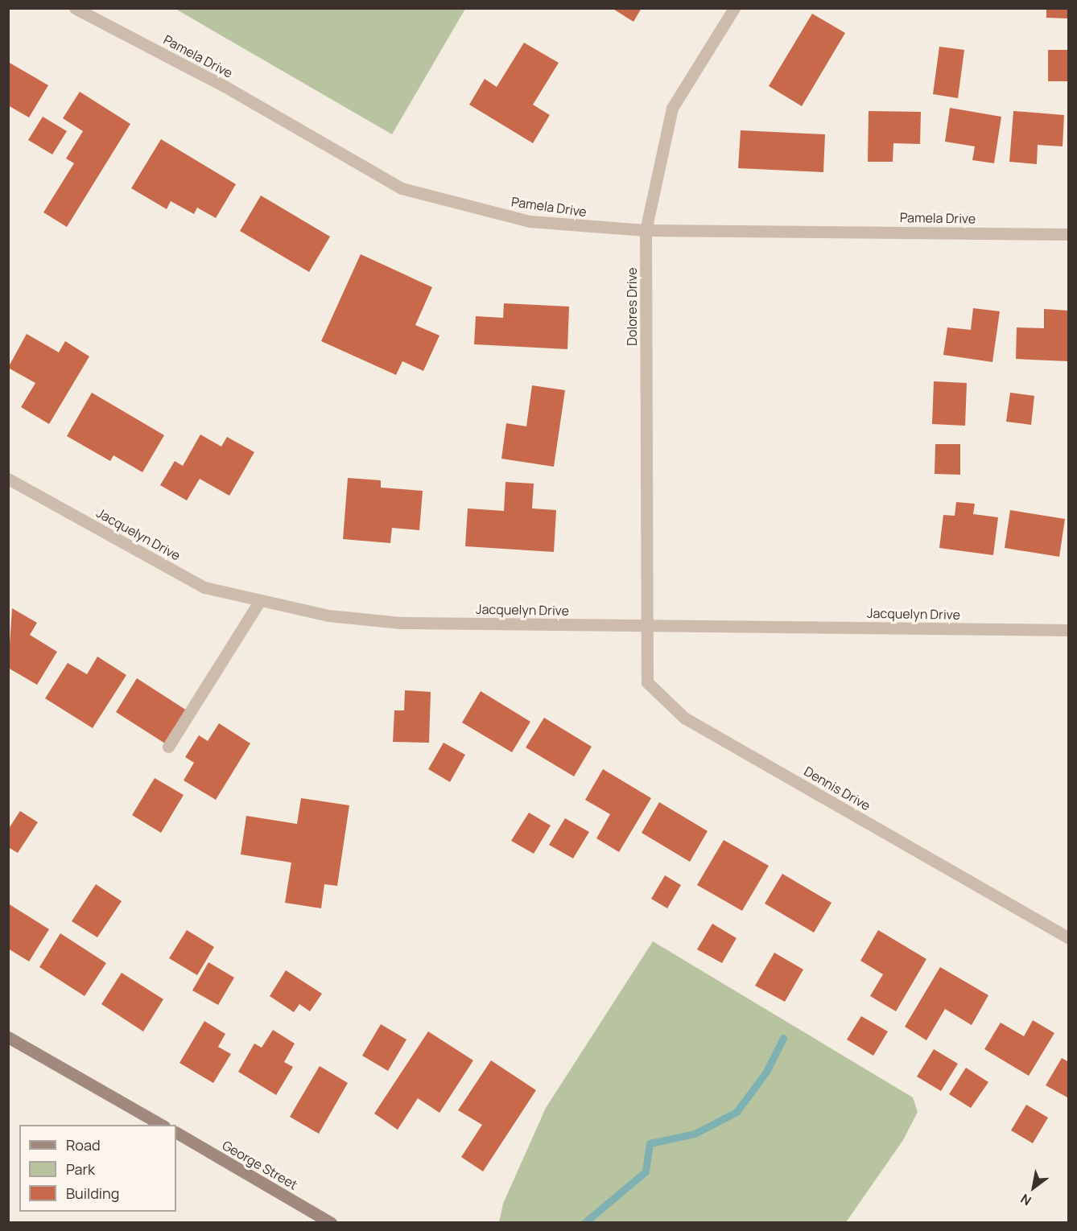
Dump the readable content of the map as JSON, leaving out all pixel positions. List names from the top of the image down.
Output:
{
  "streets": {
    "street": [
      "Pamela Drive",
      "Dolores Drive",
      "Jacquelyn Drive",
      "Dennis Drive",
      "George Street"
    ]
  },
  "crossings": [
    ["Pamela Drive", "Dolores Drive"],
    ["Dolores Drive", "Jacquelyn Drive"],
    ["Dolores Drive", "Dennis Drive"],
    ["Jacquelyn Drive", "Dennis Drive"]
  ],
  "legend": ["Road", "Park", "Building"],
  "north": "bottom left"
}
